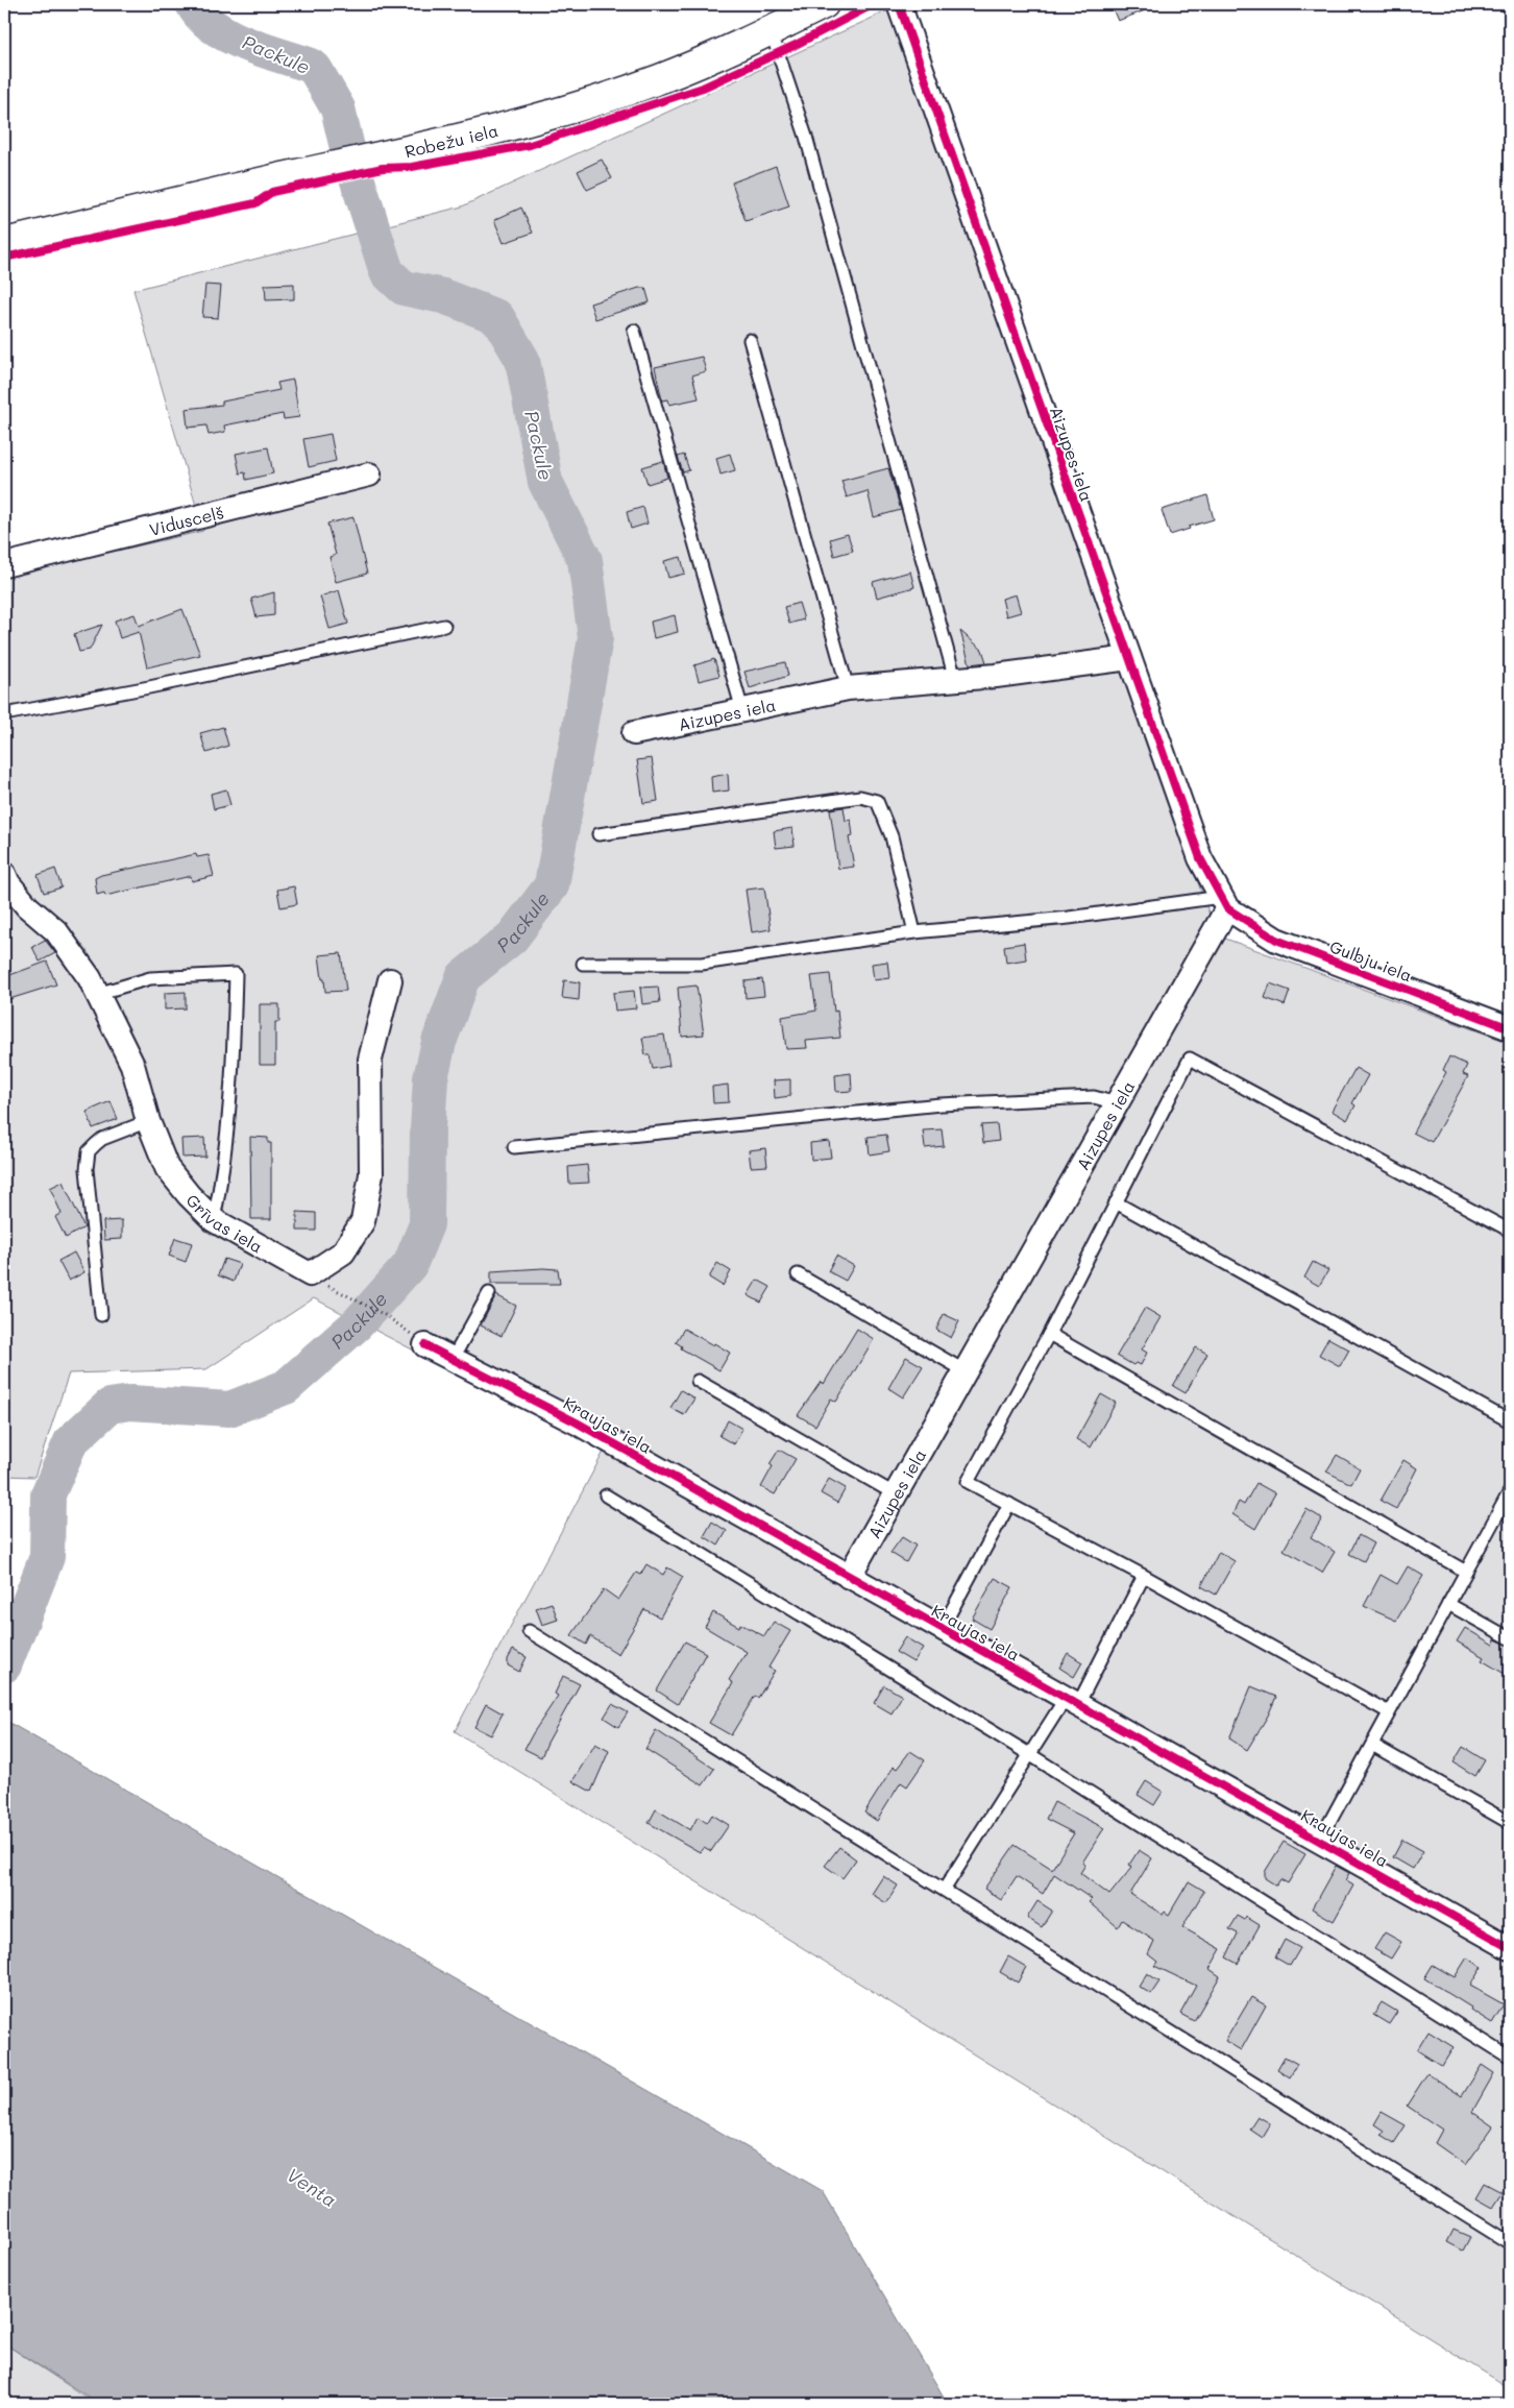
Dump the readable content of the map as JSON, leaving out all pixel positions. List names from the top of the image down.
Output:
{
  "streets": {
    "main road": ["Robežu iela"],
    "street": [
      "Aizupes iela",
      "Vidusceļš",
      "Gulbju iela",
      "Grīvas iela",
      "Kraujas iela"
    ]
  },
  "crossings": [
    ["Aizupes iela", "Gulbju iela"],
    ["Aizupes iela", "Kraujas iela"]
  ],
  "water": ["Packule", "Venta"]
}
